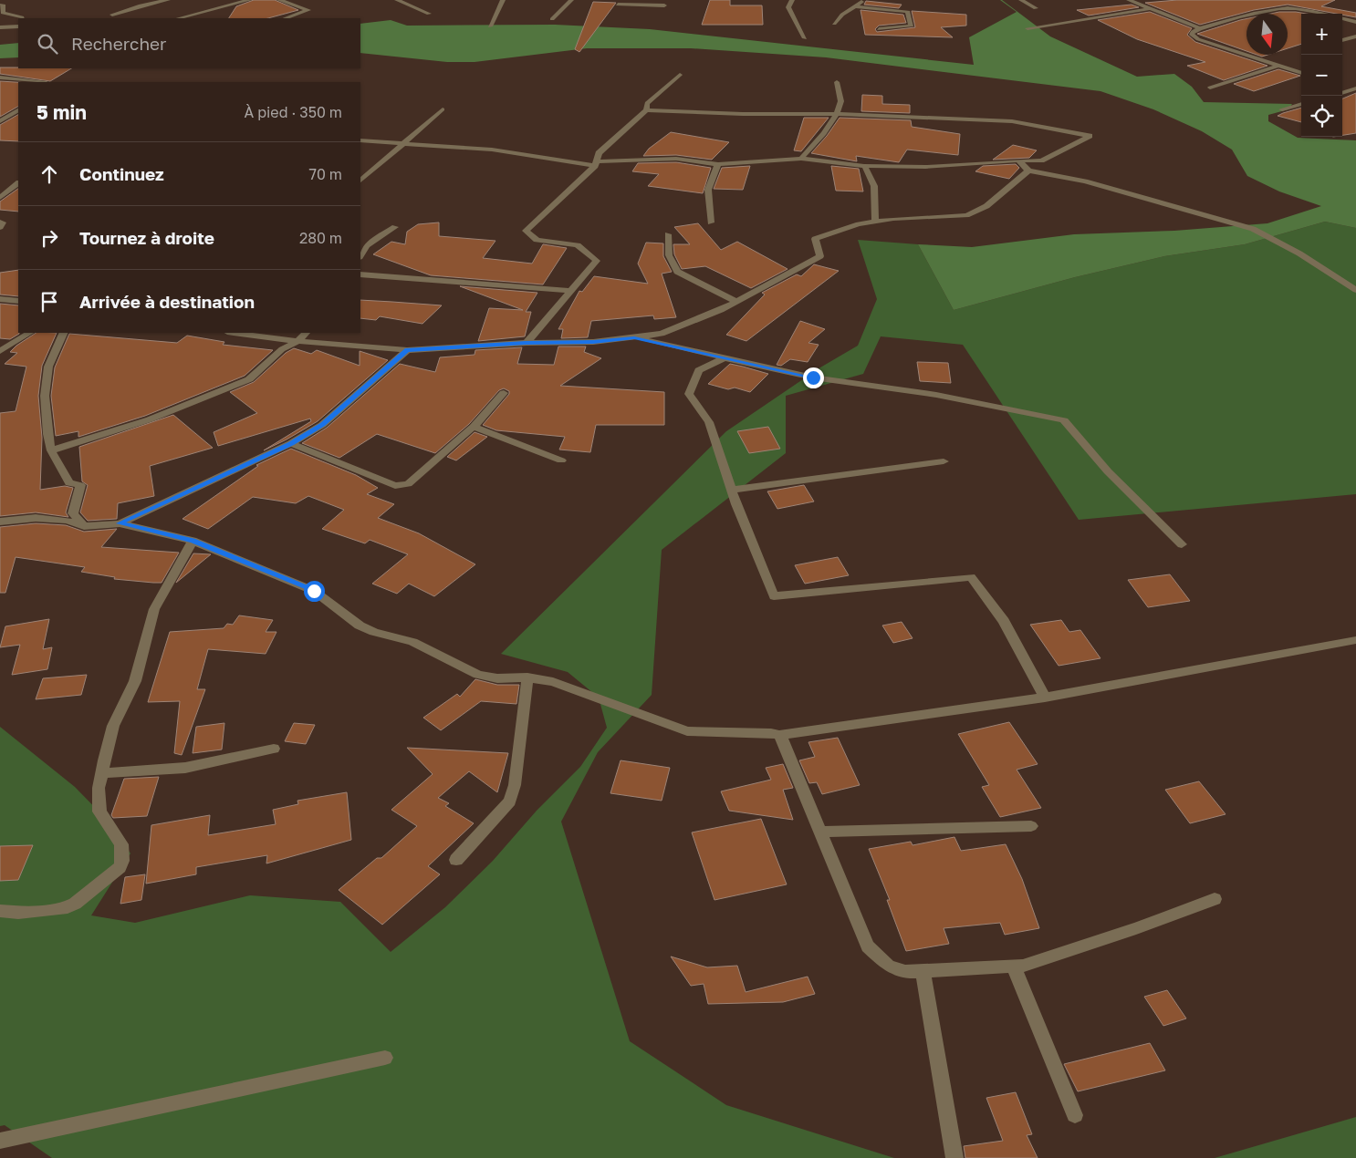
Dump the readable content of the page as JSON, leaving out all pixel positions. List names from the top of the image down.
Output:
{
  "north": "bottom",
  "page": {
    "map_buttons": ["+", "−"],
    "search": "Rechercher",
    "heading": ["5 min", "À pied · 350 m"],
    "list": [
      ["Continuez", "70 m"],
      ["Tournez à droite", "280 m"],
      "Arrivée à destination"
    ]
  }
}
